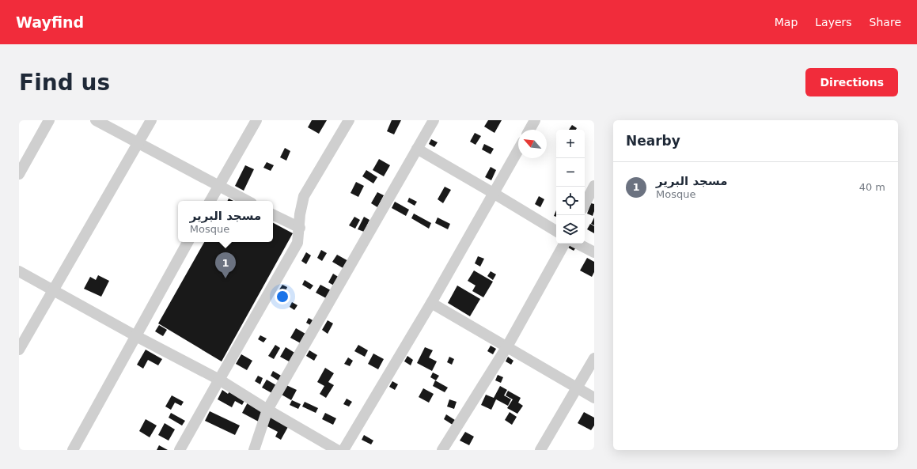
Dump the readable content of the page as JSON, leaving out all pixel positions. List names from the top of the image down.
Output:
{
  "north": "top left",
  "page": {
    "header": "Wayfind",
    "nav": ["Map", "Layers", "Share"],
    "buttons": "Directions",
    "title": "Find us",
    "heading": "Nearby",
    "map_buttons": ["+", "−"],
    "list": [
      {
        "mark": "1",
        "name": "مسجد البرير",
        "note": "Mosque",
        "value": "40 m"
      }
    ],
    "popup": ["مسجد البرير", "Mosque"],
    "pins": "1"
  }
}
